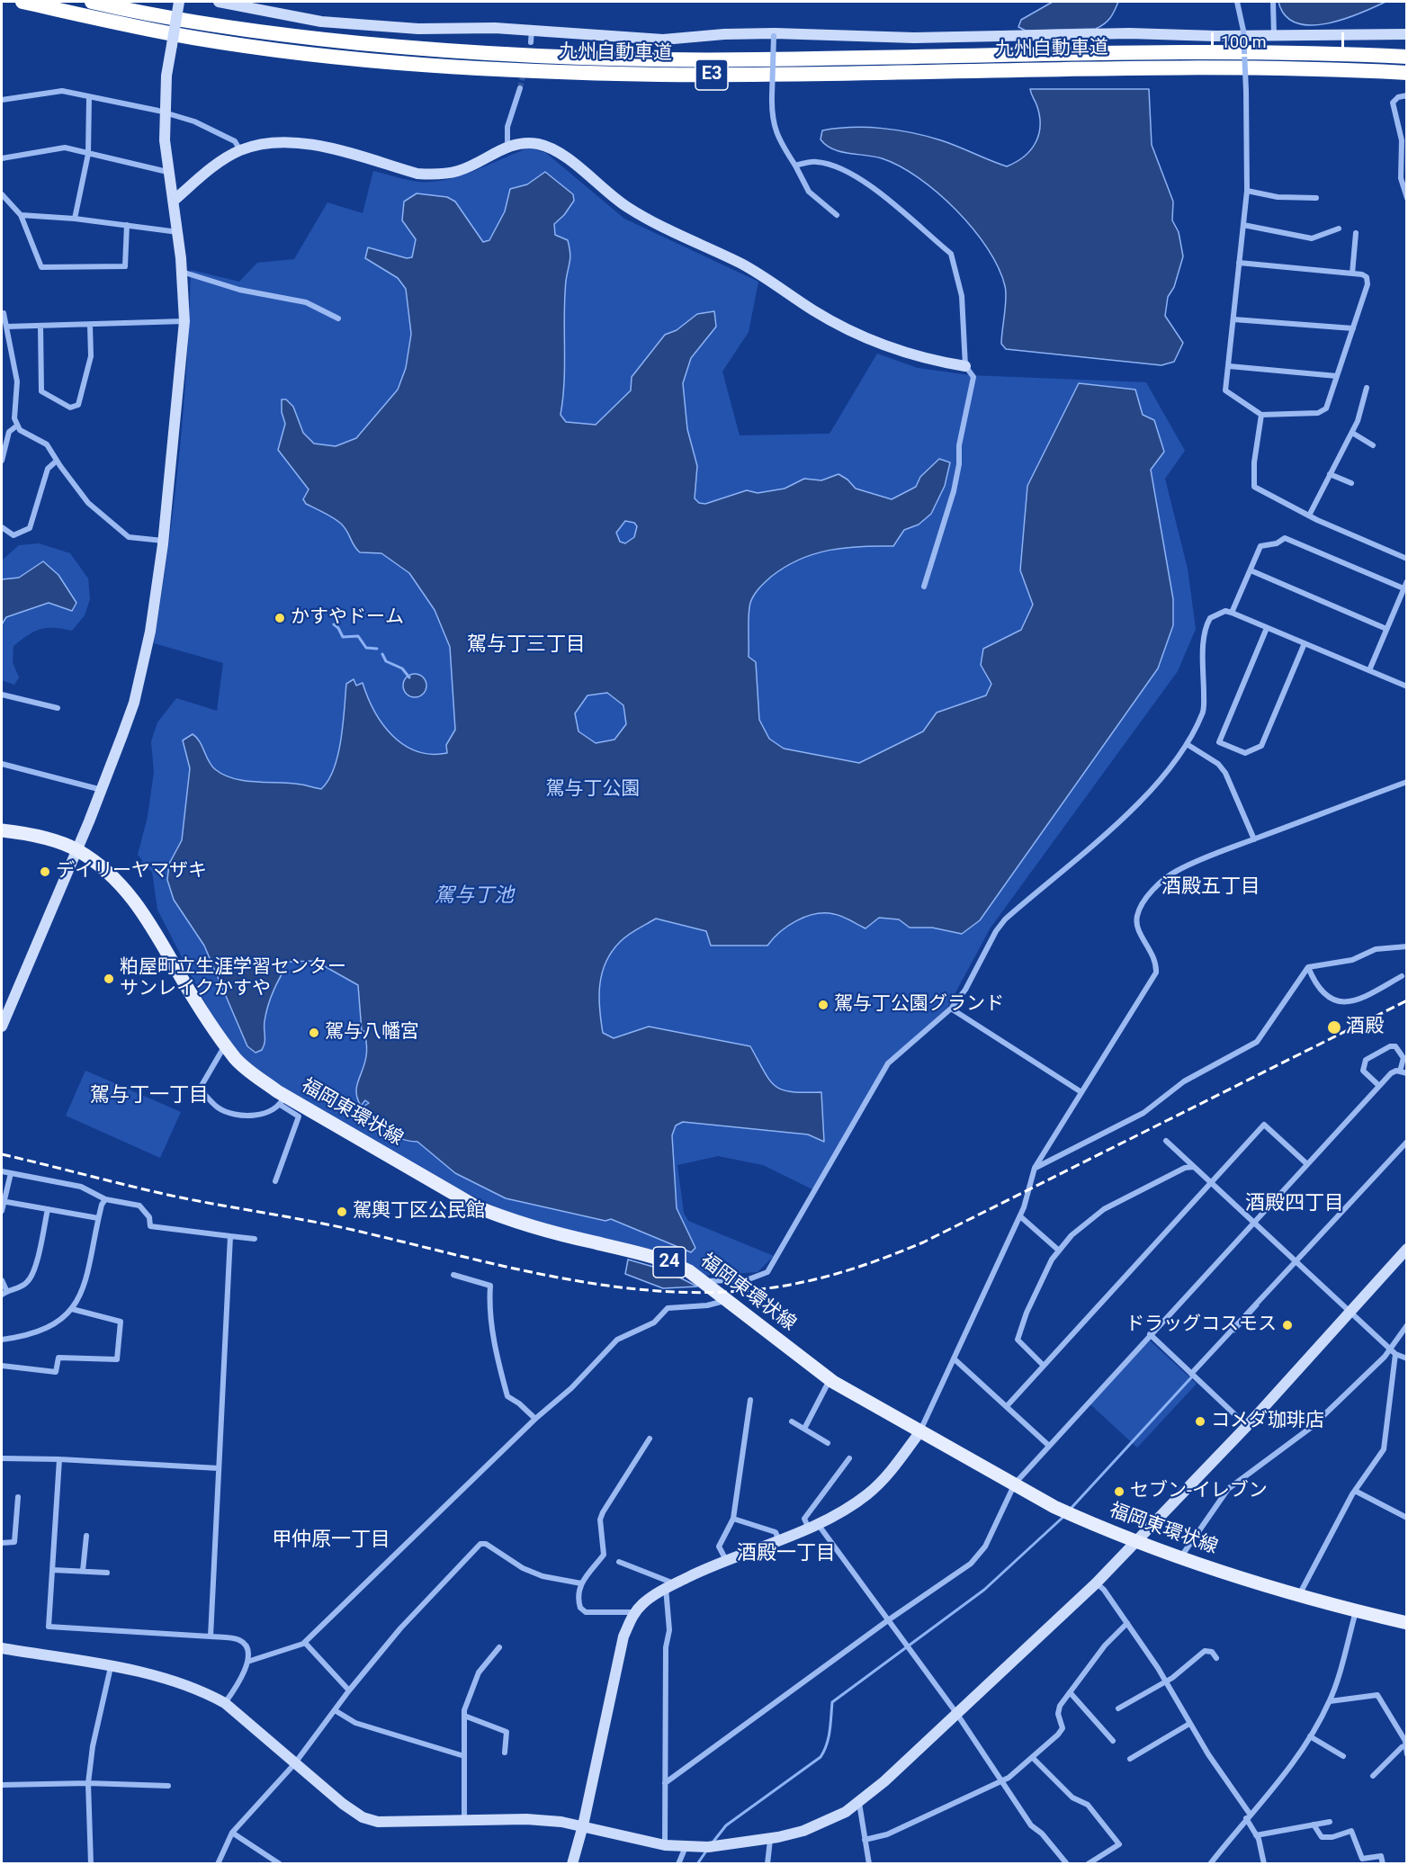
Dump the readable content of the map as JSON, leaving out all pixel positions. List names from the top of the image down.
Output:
{
  "streets": {
    "highway": ["九州自動車道", "E3"],
    "main road": ["福岡東環状線", "24"]
  },
  "districts": [
    "駕与丁三丁目",
    "酒殿五丁目",
    "駕与丁一丁目",
    "酒殿四丁目",
    "甲仲原一丁目",
    "酒殿一丁目"
  ],
  "water": ["駕与丁池"],
  "parks": ["駕与丁公園"],
  "places": [
    "かすやドーム",
    "デイリーヤマザキ",
    "粕屋町立生涯学習センター サンレイクかすや",
    "駕与丁公園グランド",
    "酒殿",
    "駕与八幡宮",
    "駕輿丁区公民館",
    "ドラッグコスモス",
    "コメダ珈琲店",
    "セブン-イレブン"
  ],
  "scale_bar": "100 m"
}
